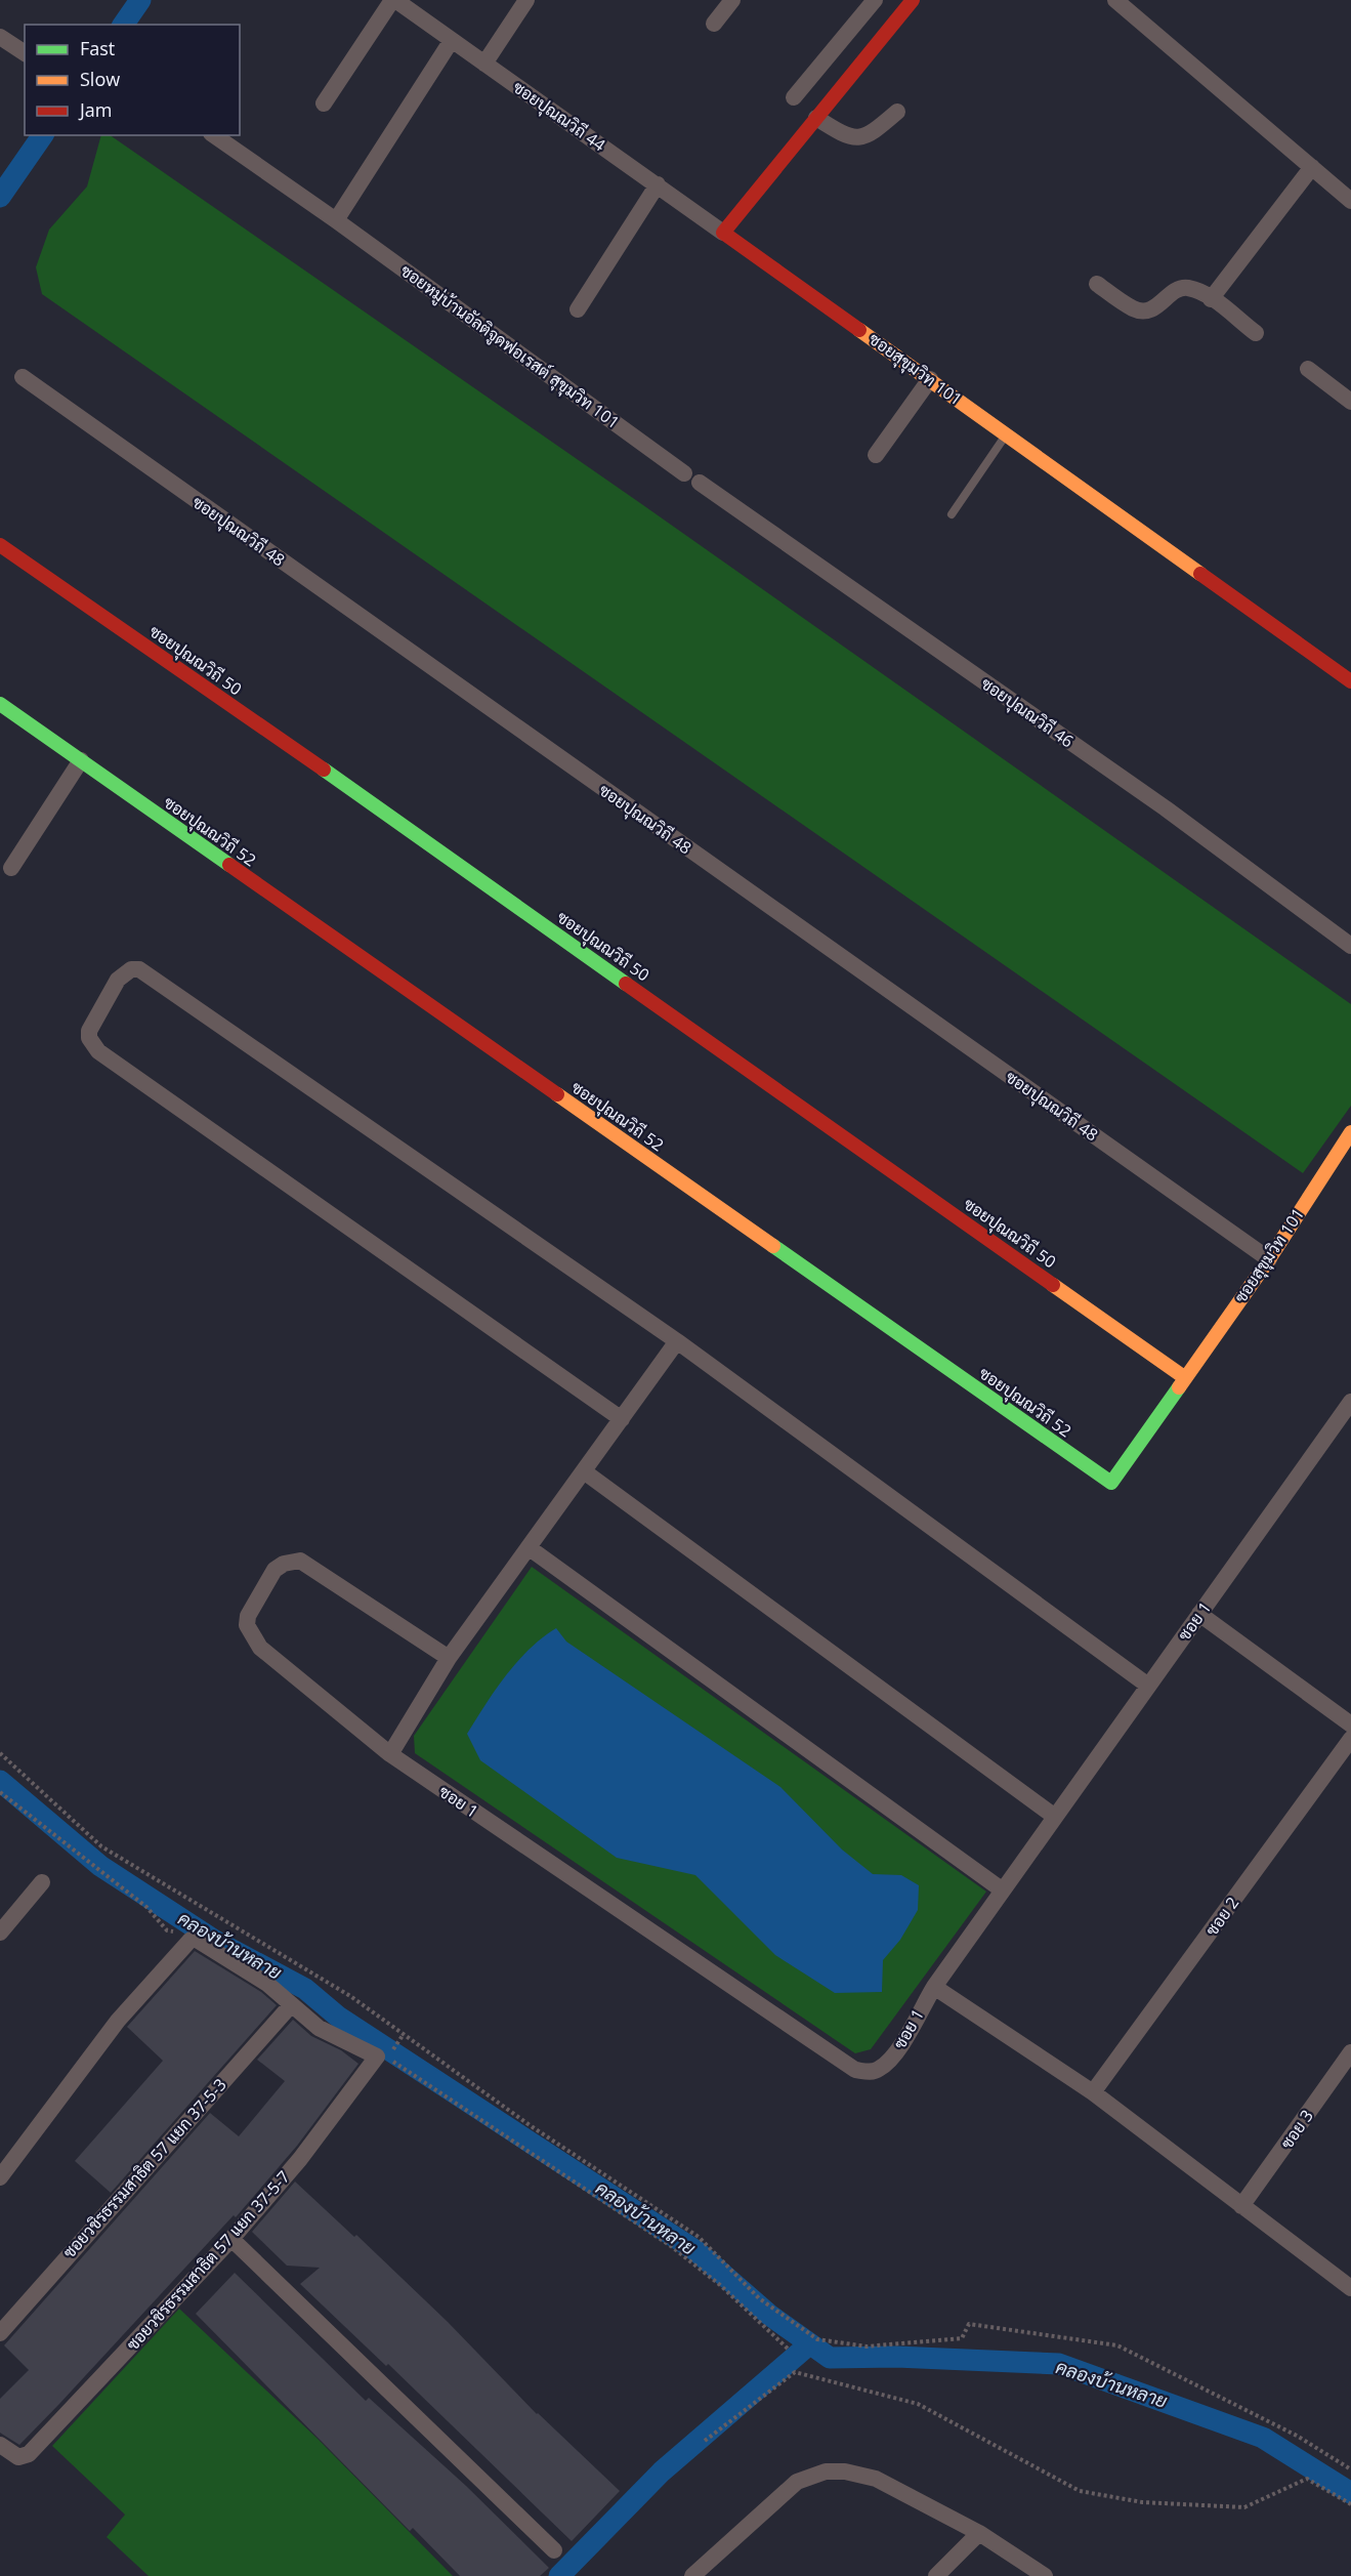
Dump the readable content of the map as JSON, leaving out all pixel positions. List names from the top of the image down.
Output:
{
  "streets": {
    "street": [
      "ซอยปุณณวิถี 44",
      "ซอยหมู่บ้านอัลติจูดฟอเรสต์ สุขุมวิท 101",
      "ซอยสุขุมวิท 101",
      "ซอยปุณณวิถี 48",
      "ซอยปุณณวิถี 50",
      "ซอยปุณณวิถี 46",
      "ซอยปุณณวิถี 52",
      "ซอย 1",
      "ซอย 2",
      "ซอย 3",
      "ซอยวชิรธรรมสาธิต 57 แยก 37-5-3",
      "ซอยวชิรธรรมสาธิต 57 แยก 37-5-7"
    ]
  },
  "crossings": [
    ["ซอยปุณณวิถี 44", "ซอยสุขุมวิท 101"],
    ["ซอยสุขุมวิท 101", "ซอยปุณณวิถี 48"],
    ["ซอยสุขุมวิท 101", "ซอยปุณณวิถี 50"],
    ["ซอยสุขุมวิท 101", "ซอยปุณณวิถี 52"],
    ["ซอยปุณณวิถี 50", "ซอยปุณณวิถี 52"]
  ],
  "water": ["คลองบ้านหลาย"],
  "legend": ["Fast", "Slow", "Jam"]
}
